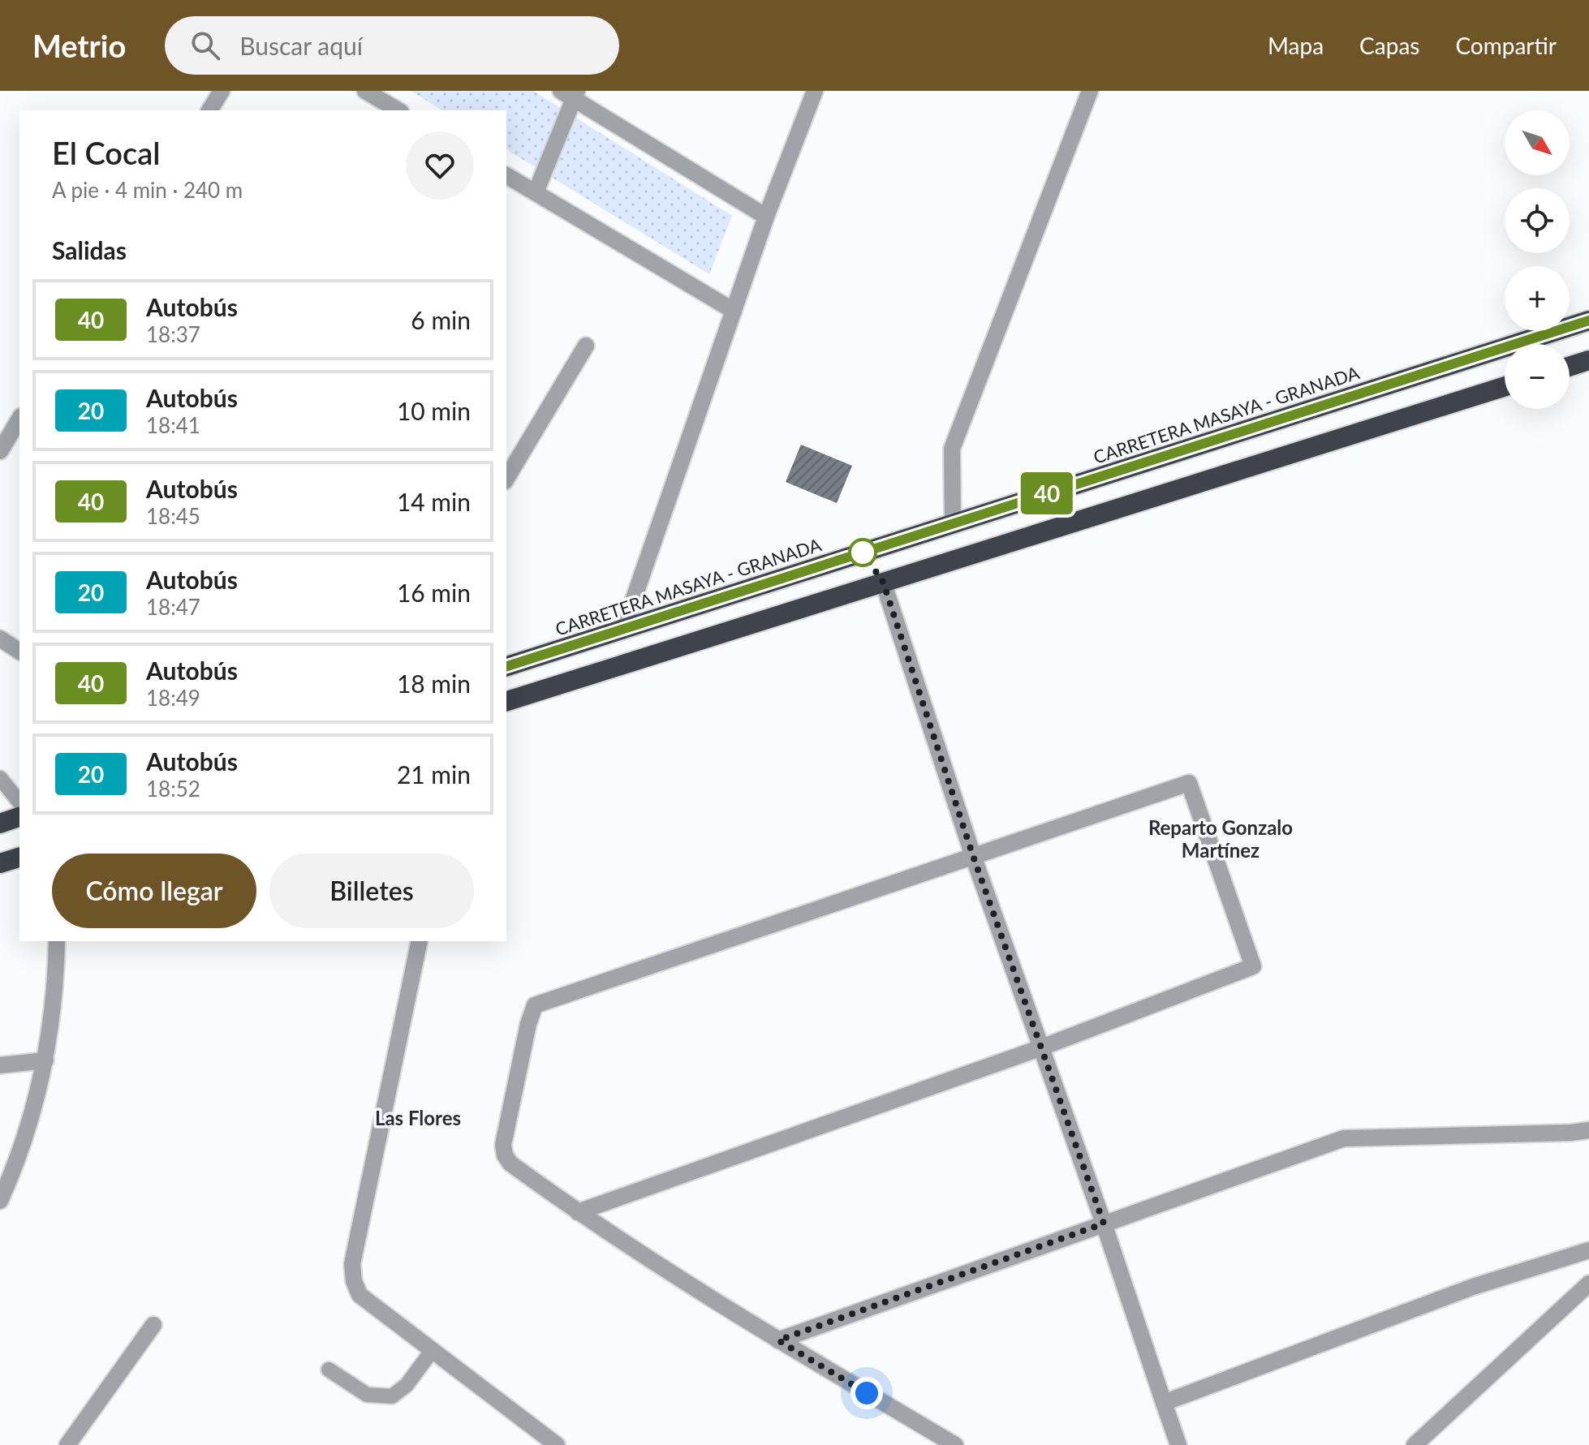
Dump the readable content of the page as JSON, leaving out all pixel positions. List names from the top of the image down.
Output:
{
  "streets": {
    "highway": ["CARRETERA MASAYA - GRANADA"]
  },
  "districts": ["Reparto Gonzalo Martínez", "Las Flores"],
  "lines": ["bus line 40"],
  "north": "bottom right",
  "page": {
    "header": "Metrio",
    "search": "Buscar aquí",
    "nav": ["Mapa", "Capas", "Compartir"],
    "on_map": "40",
    "map_buttons": ["+", "−"],
    "heading": [
      ["El Cocal", "A pie · 4 min · 240 m"],
      "Salidas"
    ],
    "list": [
      {
        "mark": "40",
        "name": "Autobús",
        "note": "18:37",
        "value": "6 min"
      },
      {
        "mark": "20",
        "name": "Autobús",
        "note": "18:41",
        "value": "10 min"
      },
      {
        "mark": "40",
        "name": "Autobús",
        "note": "18:45",
        "value": "14 min"
      },
      {
        "mark": "20",
        "name": "Autobús",
        "note": "18:47",
        "value": "16 min"
      },
      {
        "mark": "40",
        "name": "Autobús",
        "note": "18:49",
        "value": "18 min"
      },
      {
        "mark": "20",
        "name": "Autobús",
        "note": "18:52",
        "value": "21 min"
      }
    ],
    "buttons": ["Cómo llegar", "Billetes"]
  }
}
